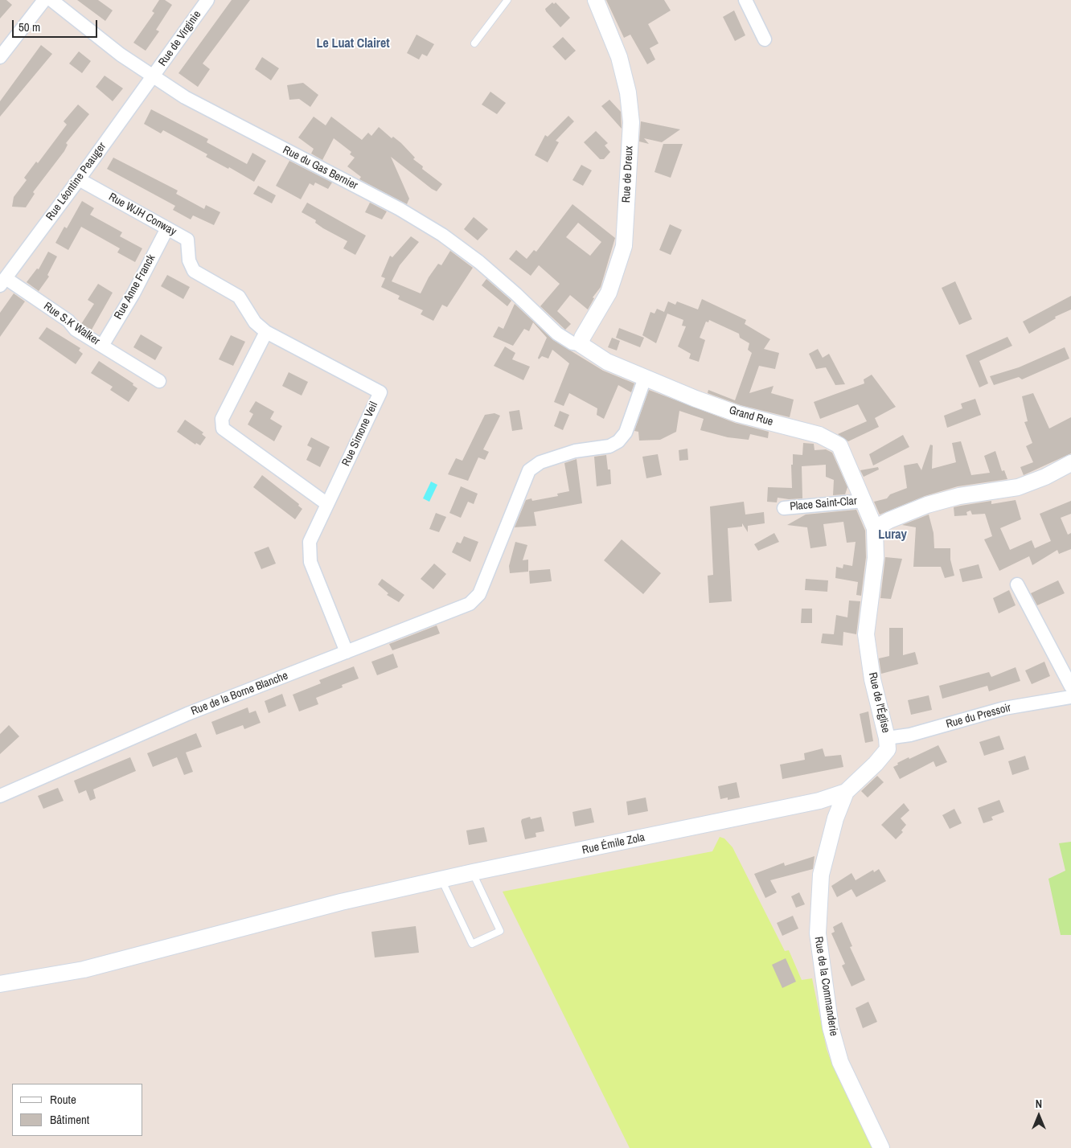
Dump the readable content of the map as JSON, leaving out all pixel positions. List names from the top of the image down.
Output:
{
  "streets": {
    "street": [
      "Rue de Virginie",
      "Rue du Gas Bernier",
      "Rue de Dreux",
      "Rue Léontine Peauger",
      "Rue WJH Conway",
      "Rue Anne Franck",
      "Rue S.K Walker",
      "Grand Rue",
      "Rue Simone Veil",
      "Place Saint-Clar",
      "Rue de la Borne Blanche",
      "Rue de l'Église",
      "Rue du Pressoir",
      "Rue Émile Zola",
      "Rue de la Commanderie"
    ]
  },
  "crossings": [
    ["Rue de Virginie", "Rue du Gas Bernier"],
    ["Rue de Virginie", "Rue Léontine Peauger"],
    ["Rue du Gas Bernier", "Rue de Dreux"],
    ["Rue du Gas Bernier", "Rue Léontine Peauger"],
    ["Rue du Gas Bernier", "Grand Rue"],
    ["Rue de Dreux", "Grand Rue"],
    ["Rue Léontine Peauger", "Rue WJH Conway"],
    ["Rue Léontine Peauger", "Rue S.K Walker"],
    ["Rue WJH Conway", "Rue Anne Franck"],
    ["Rue WJH Conway", "Rue Simone Veil"],
    ["Rue Anne Franck", "Rue S.K Walker"],
    ["Grand Rue", "Place Saint-Clar"],
    ["Grand Rue", "Rue de la Borne Blanche"],
    ["Grand Rue", "Rue de l'Église"],
    ["Rue Simone Veil", "Rue de la Borne Blanche"],
    ["Rue de l'Église", "Rue du Pressoir"],
    ["Rue de l'Église", "Rue Émile Zola"],
    ["Rue de l'Église", "Rue de la Commanderie"]
  ],
  "districts": ["Le Luat Clairet", "Luray"],
  "legend": ["Route", "Bâtiment"],
  "scale_bar": "50 m",
  "north": "top"
}
